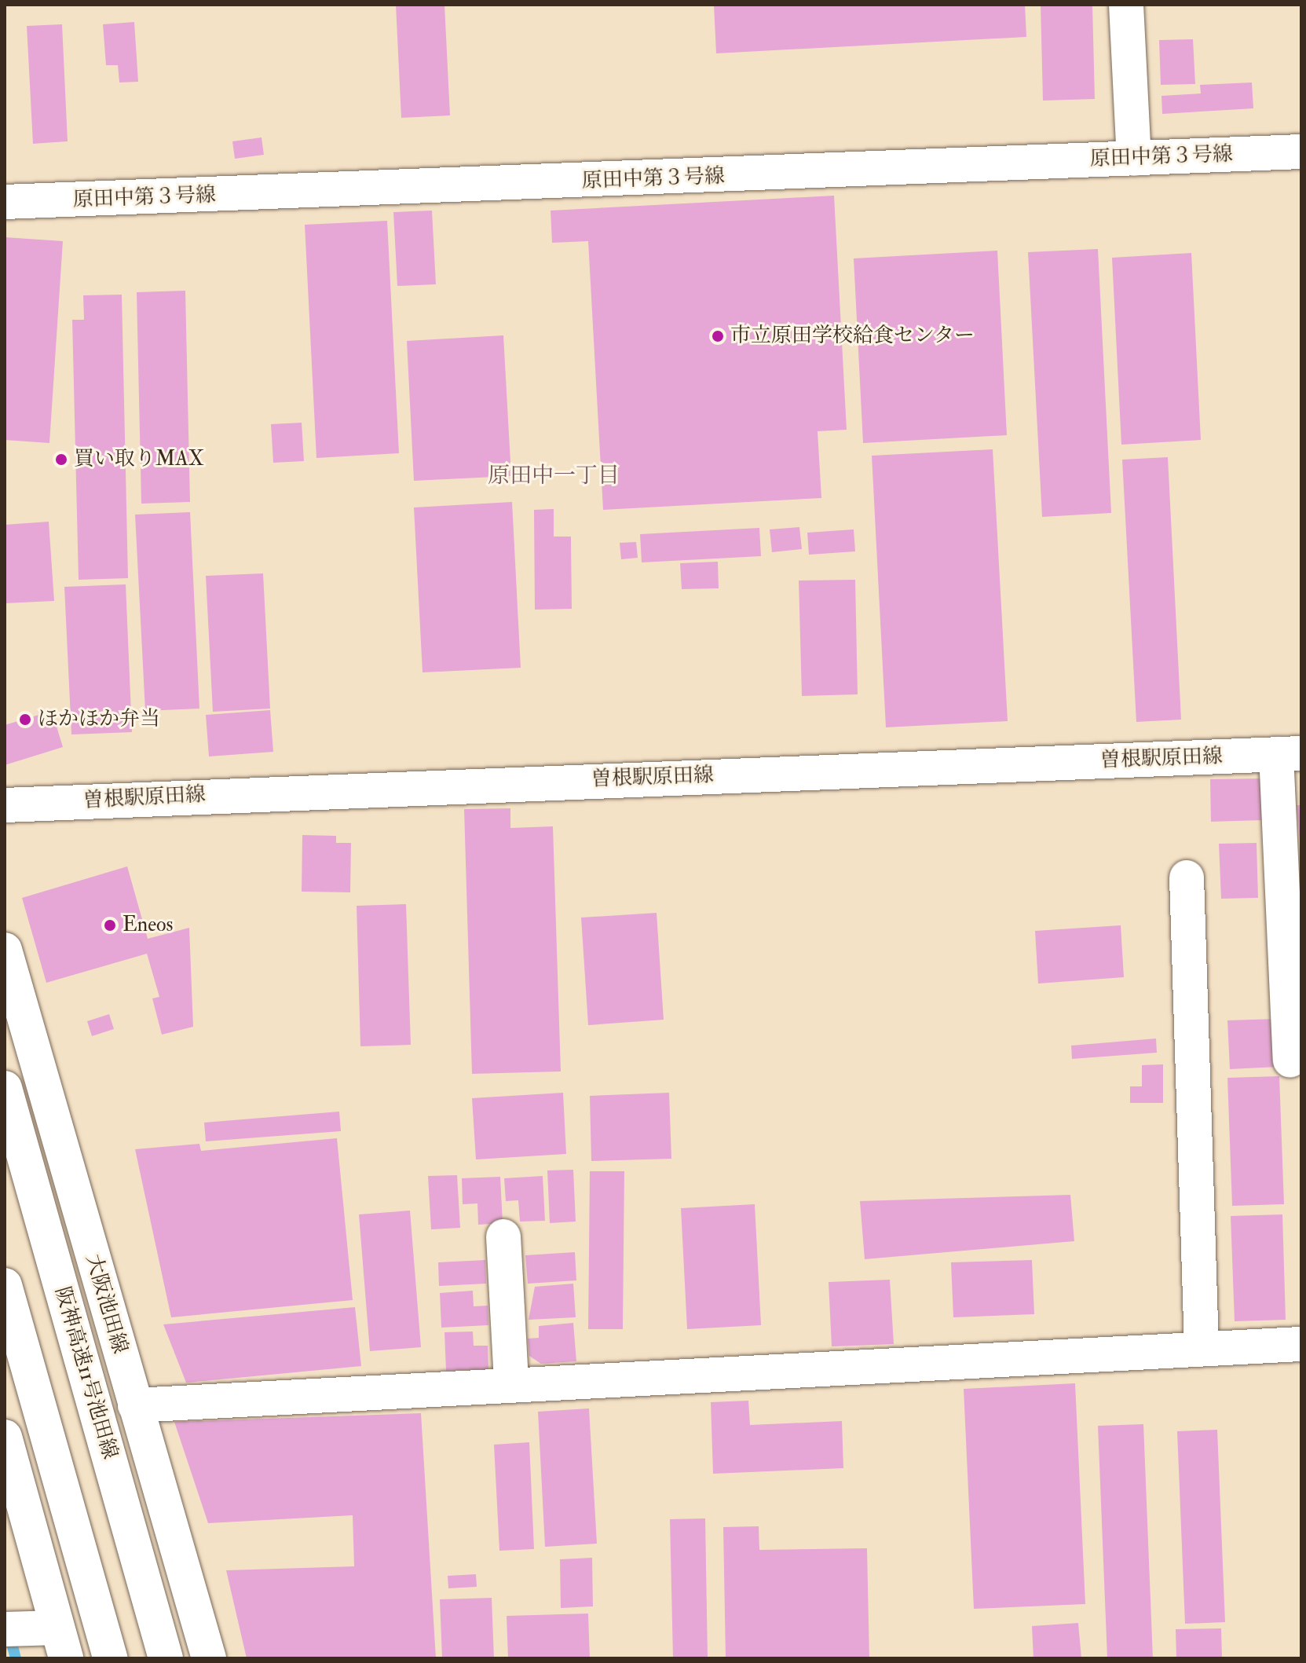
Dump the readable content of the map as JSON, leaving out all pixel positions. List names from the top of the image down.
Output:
{
  "streets": {
    "main road": [
      "原田中第３号線",
      "曽根駅原田線",
      "大阪池田線",
      "阪神高速11号池田線"
    ]
  },
  "districts": ["原田中一丁目"],
  "places": [
    "市立原田学校給食センター",
    "買い取りMAX",
    "ほかほか弁当",
    "Eneos"
  ]
}
